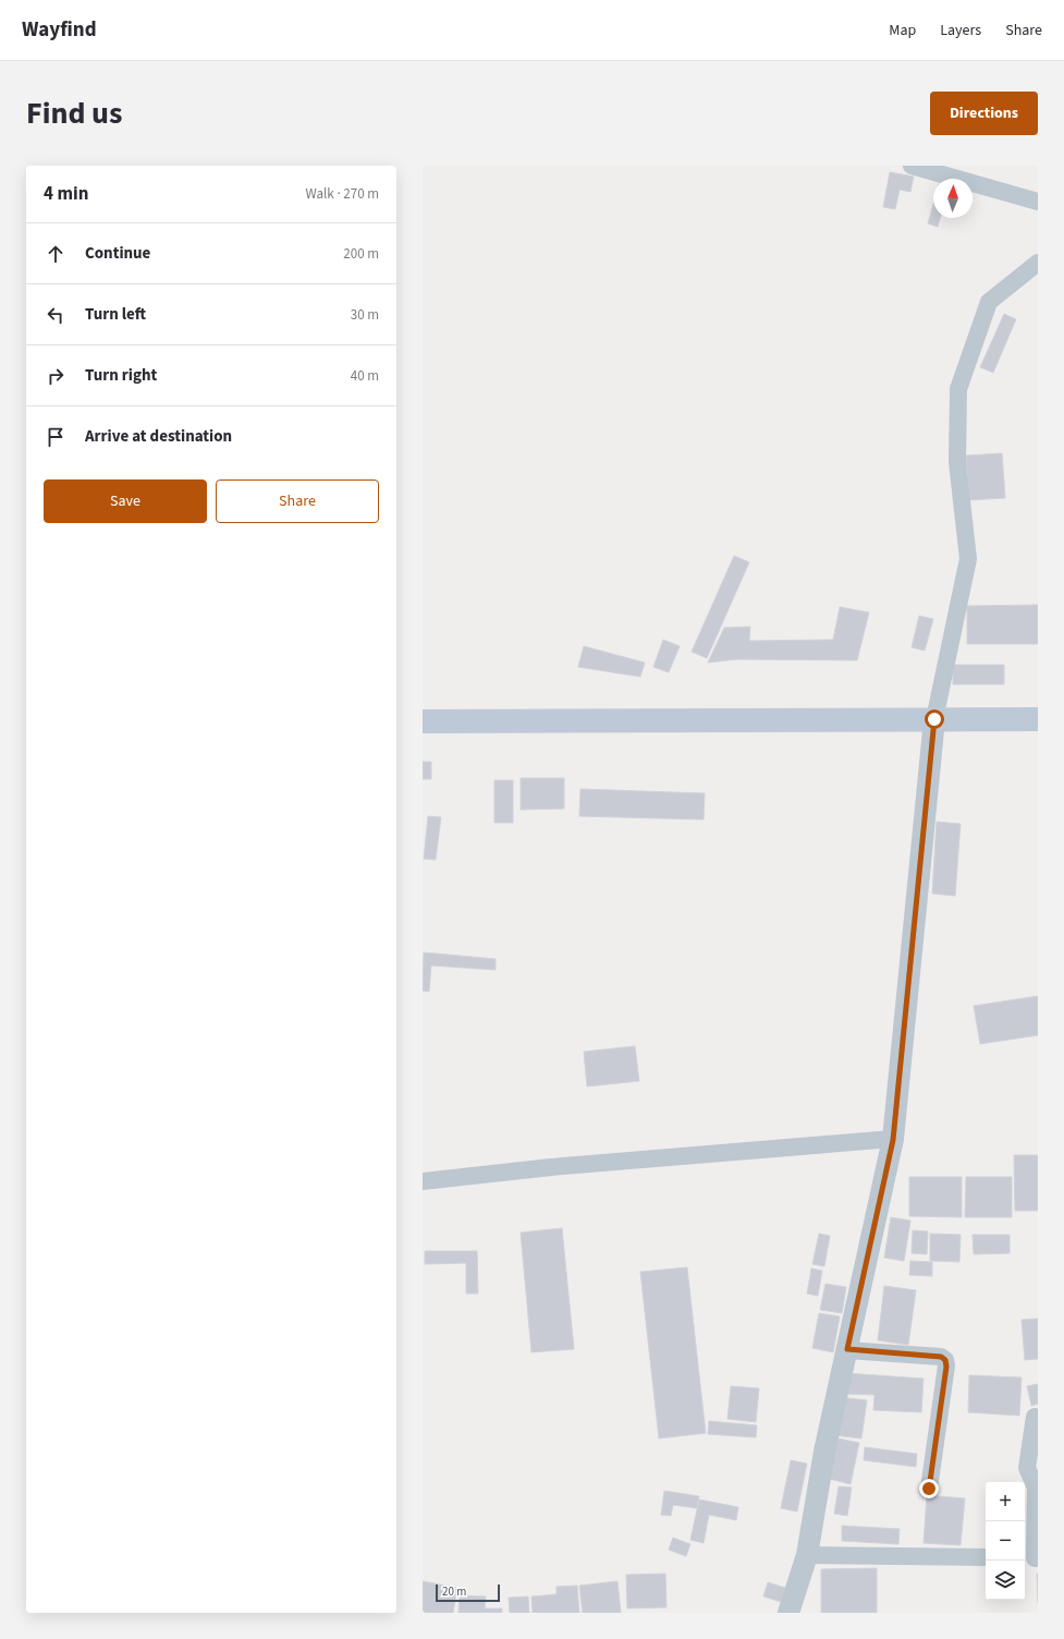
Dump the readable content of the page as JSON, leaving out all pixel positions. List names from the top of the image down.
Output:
{
  "scale_bar": "20 m",
  "north": "top",
  "page": {
    "header": "Wayfind",
    "nav": ["Map", "Layers", "Share"],
    "title": "Find us",
    "buttons": [
      "Directions",
      ["Save", "Share"]
    ],
    "heading": ["4 min", "Walk · 270 m"],
    "list": [
      ["Continue", "200 m"],
      ["Turn left", "30 m"],
      ["Turn right", "40 m"],
      "Arrive at destination"
    ],
    "map_buttons": ["+", "−"],
    "scale": "20 m"
  }
}
